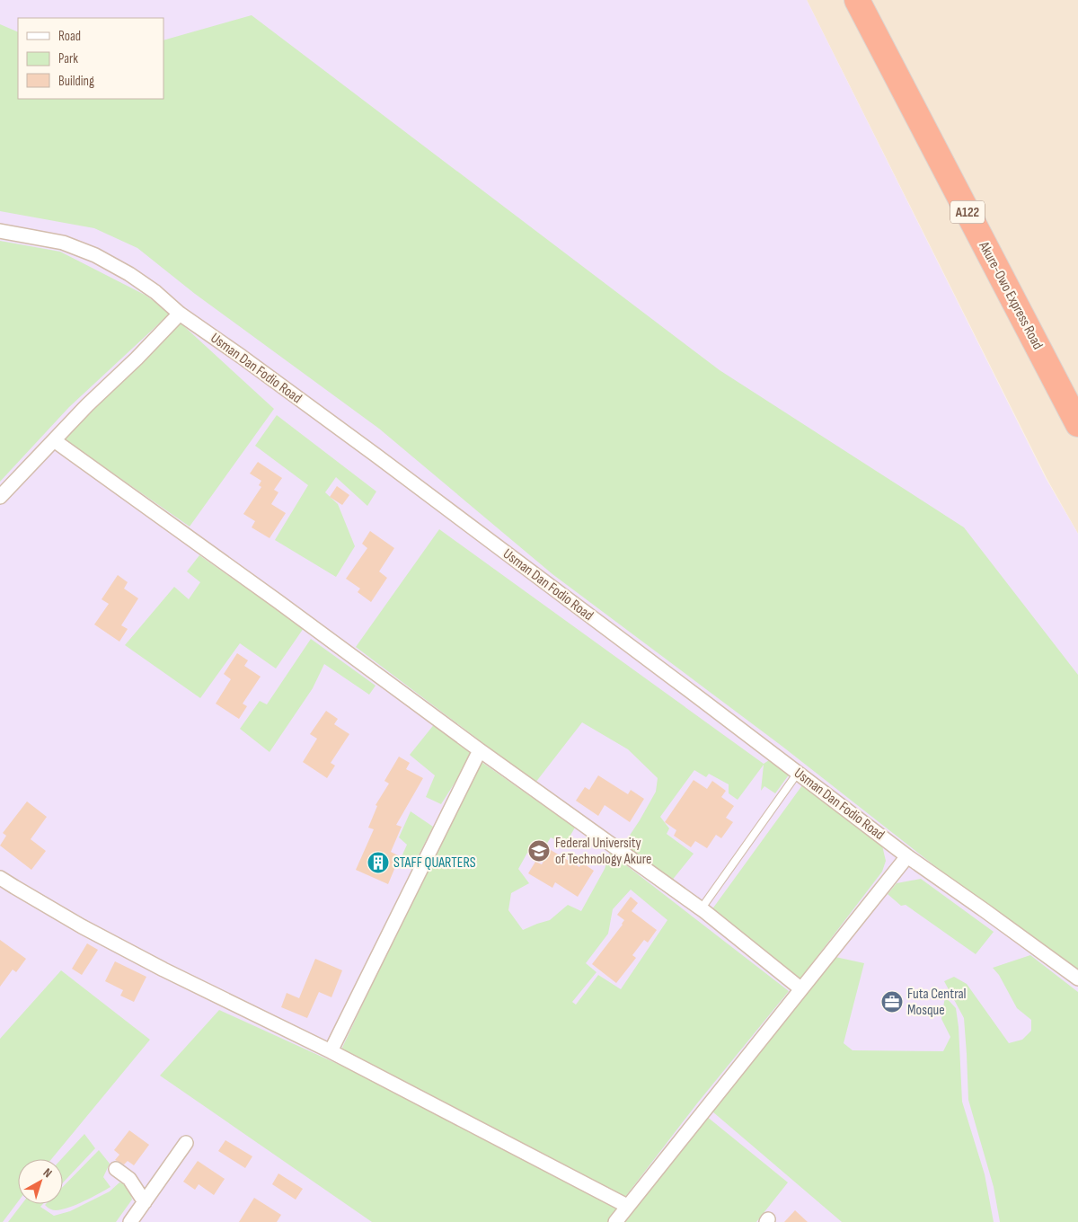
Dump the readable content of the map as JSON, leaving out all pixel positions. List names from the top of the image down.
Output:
{
  "streets": {
    "highway": ["A122", "Akure-Owo Express Road"],
    "street": ["Usman Dan Fodio Road"]
  },
  "places": {
    "school or university": ["Federal University of Technology Akure"],
    "building": ["STAFF QUARTERS"],
    "office": ["Futa Central Mosque"]
  },
  "legend": ["Road", "Park", "Building"],
  "north": "top right"
}
